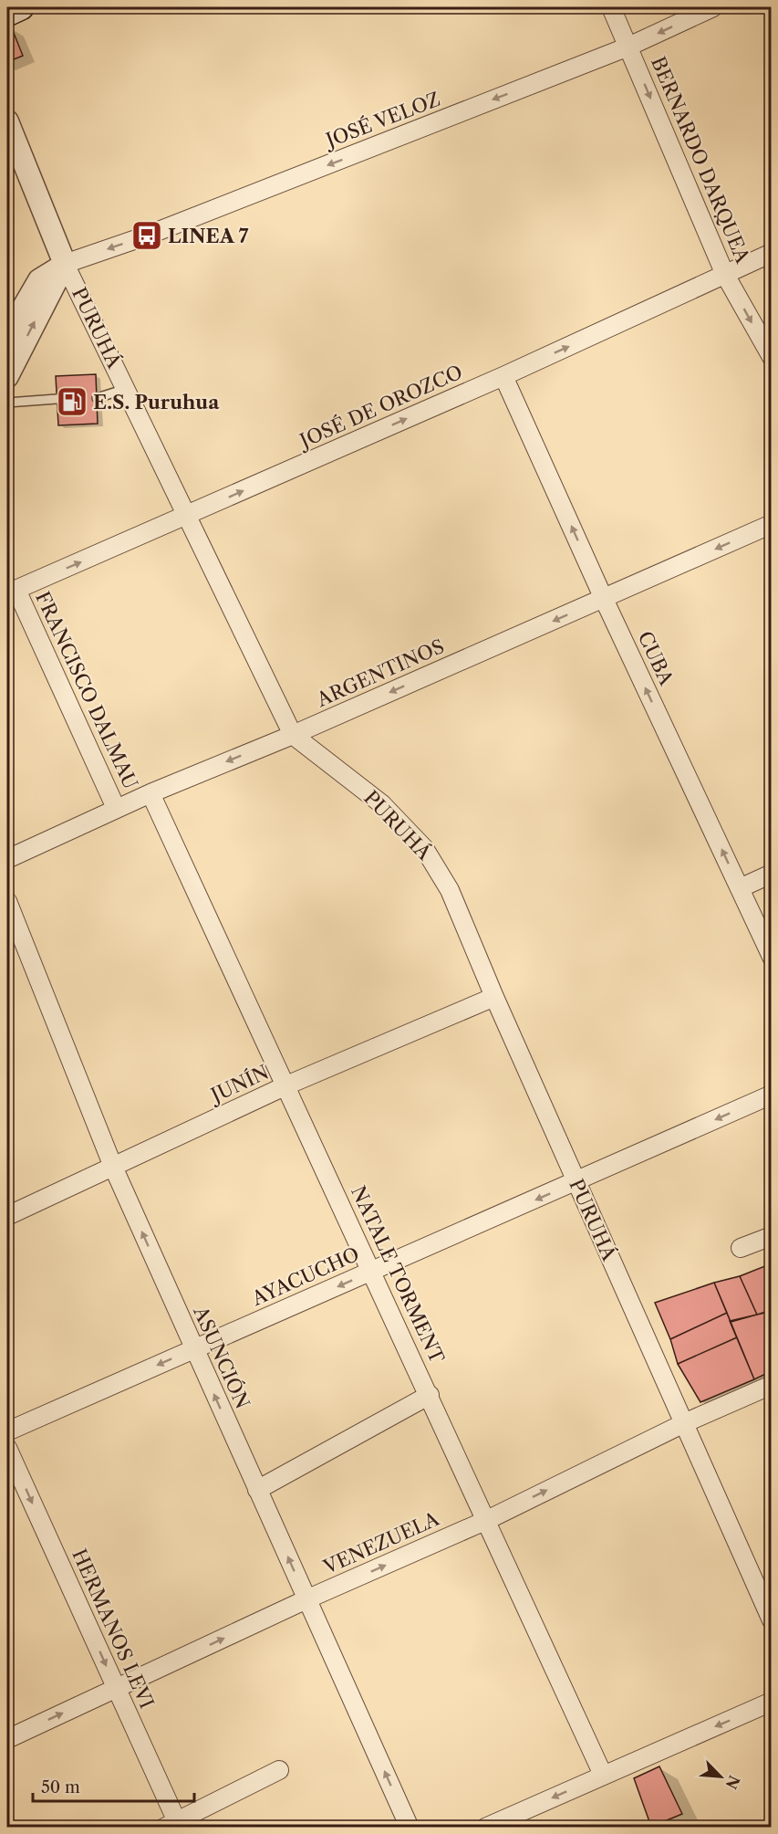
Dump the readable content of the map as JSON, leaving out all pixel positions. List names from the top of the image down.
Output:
{
  "streets": {
    "street": [
      "JOSÉ VELOZ",
      "BERNARDO DARQUEA",
      "PURUHÁ",
      "JOSÉ DE OROZCO",
      "CUBA",
      "ARGENTINOS",
      "FRANCISCO DALMAU",
      "JUNÍN",
      "NATALE TORMENT",
      "AYACUCHO",
      "ASUNCIÓN",
      "VENEZUELA",
      "HERMANOS LEVI"
    ]
  },
  "crossings": [
    ["JOSÉ VELOZ", "BERNARDO DARQUEA"],
    ["JOSÉ VELOZ", "PURUHÁ"],
    ["BERNARDO DARQUEA", "JOSÉ DE OROZCO"],
    ["PURUHÁ", "JOSÉ DE OROZCO"],
    ["PURUHÁ", "ARGENTINOS"],
    ["PURUHÁ", "JUNÍN"],
    ["PURUHÁ", "AYACUCHO"],
    ["PURUHÁ", "VENEZUELA"],
    ["JOSÉ DE OROZCO", "CUBA"],
    ["JOSÉ DE OROZCO", "FRANCISCO DALMAU"],
    ["CUBA", "ARGENTINOS"],
    ["ARGENTINOS", "FRANCISCO DALMAU"],
    ["ARGENTINOS", "NATALE TORMENT"],
    ["JUNÍN", "NATALE TORMENT"],
    ["JUNÍN", "ASUNCIÓN"],
    ["NATALE TORMENT", "AYACUCHO"],
    ["NATALE TORMENT", "VENEZUELA"],
    ["AYACUCHO", "ASUNCIÓN"],
    ["ASUNCIÓN", "VENEZUELA"],
    ["VENEZUELA", "HERMANOS LEVI"]
  ],
  "one_way": [
    "JOSÉ VELOZ",
    "BERNARDO DARQUEA",
    "JOSÉ DE OROZCO",
    "CUBA",
    "ARGENTINOS",
    "AYACUCHO",
    "ASUNCIÓN",
    "HERMANOS LEVI"
  ],
  "places": {
    "bus stop": ["LINEA 7"],
    "fuel station": ["E.S. Puruhua"]
  },
  "scale_bar": "50 m",
  "north": "bottom right"
}
